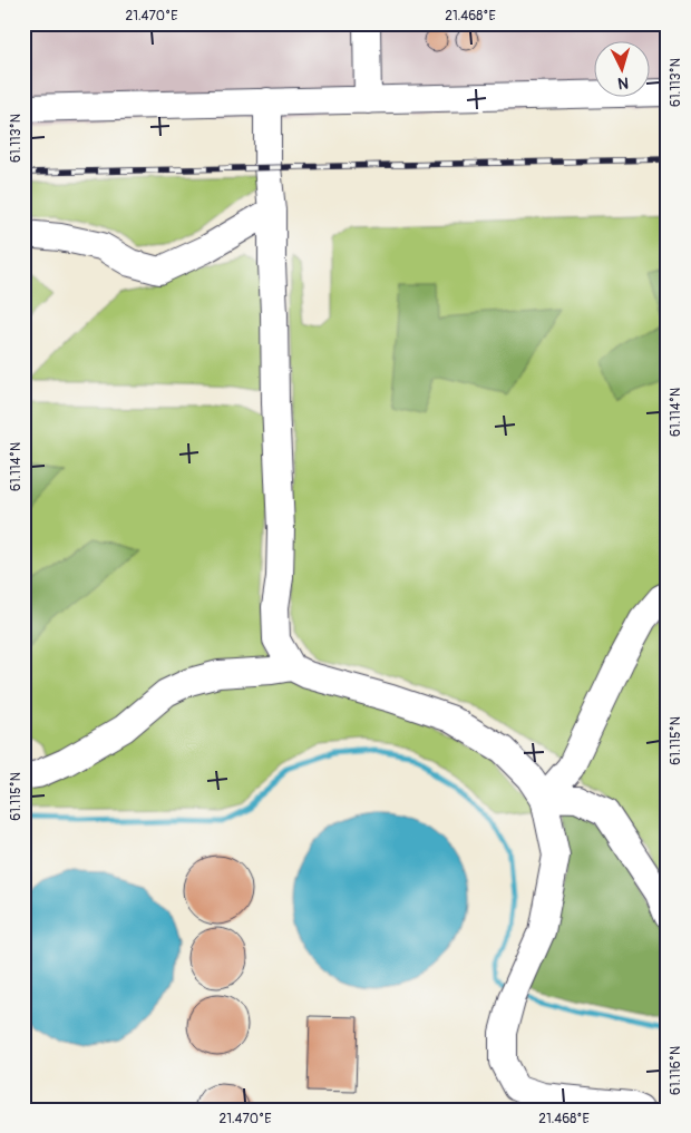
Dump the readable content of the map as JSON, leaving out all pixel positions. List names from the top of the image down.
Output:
{
  "north": "bottom",
  "coordinates": [
    "21.470°E",
    "21.468°E",
    "61.113°N",
    "61.114°N",
    "61.115°N",
    "61.116°N"
  ]
}
